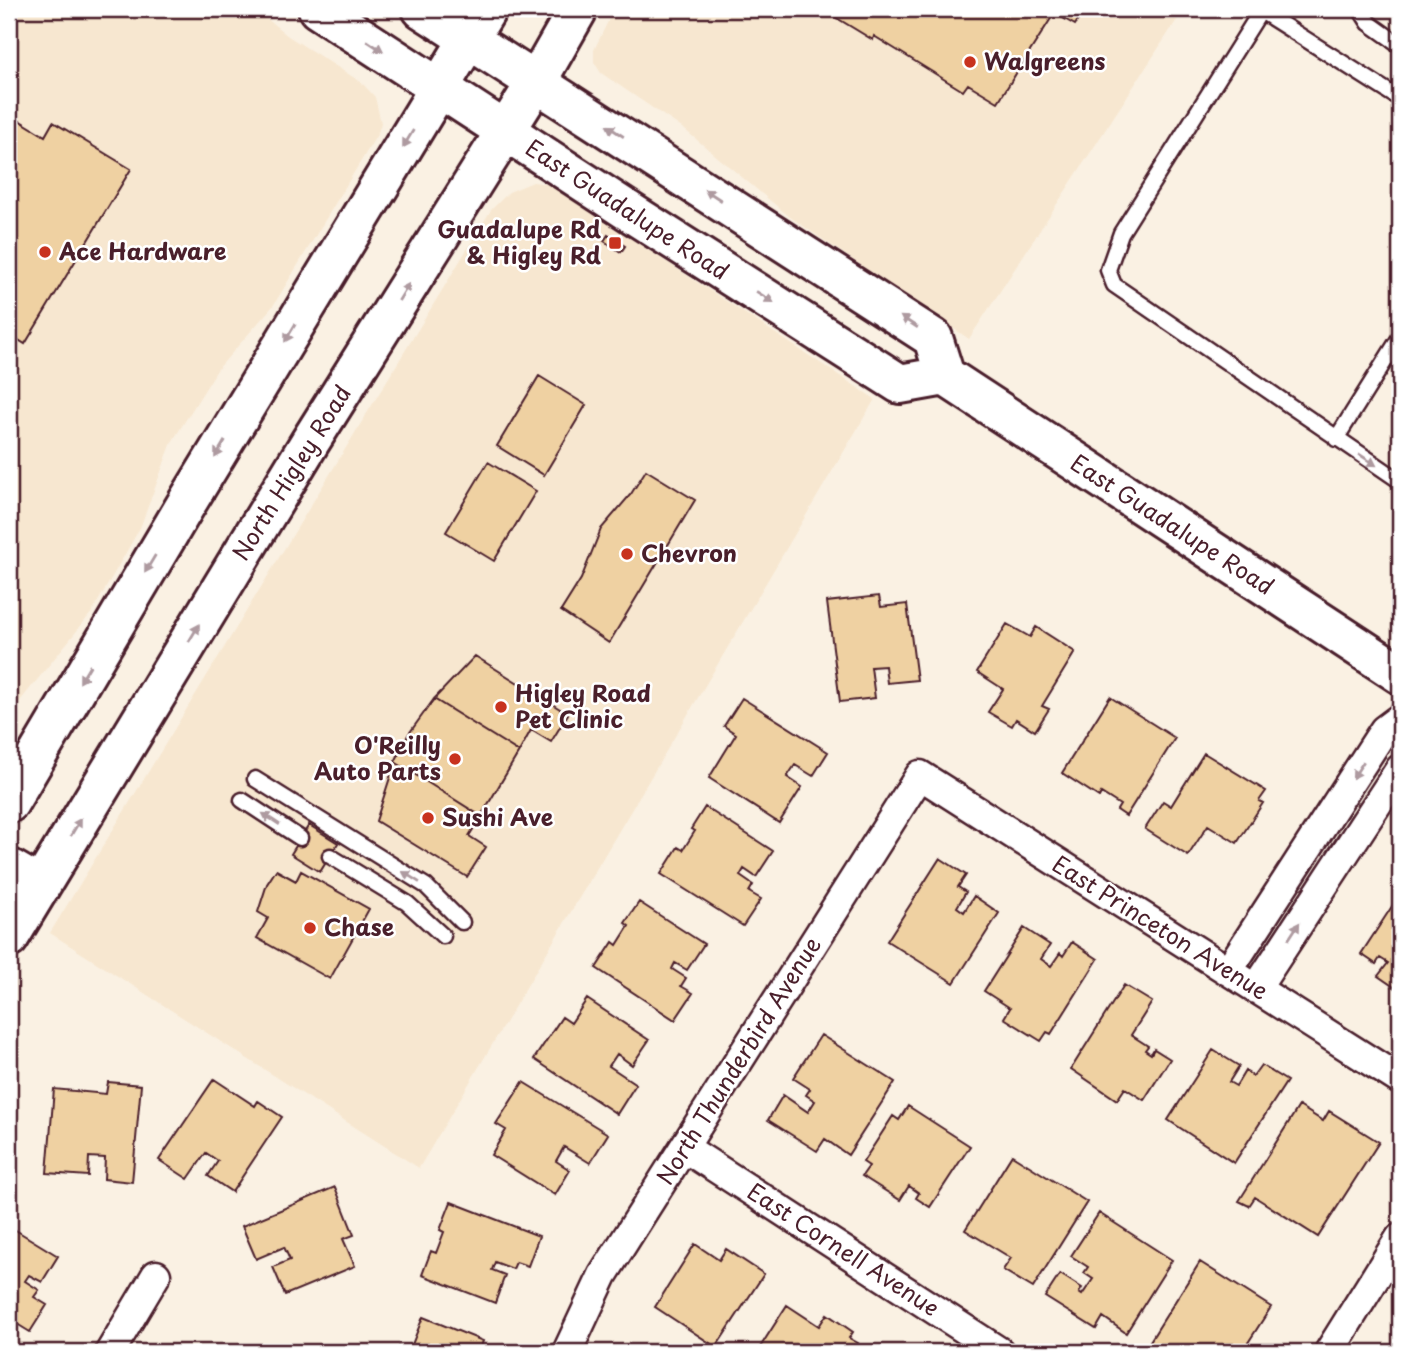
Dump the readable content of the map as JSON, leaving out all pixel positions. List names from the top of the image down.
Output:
{
  "streets": {
    "main road": ["East Guadalupe Road", "North Higley Road"],
    "street": ["East Princeton Avenue", "North Thunderbird Avenue", "East Cornell Avenue"]
  },
  "crossings": [
    ["East Guadalupe Road", "North Higley Road"],
    ["East Princeton Avenue", "North Thunderbird Avenue"],
    ["North Thunderbird Avenue", "East Cornell Avenue"]
  ],
  "places": {
    "other": [
      "Walgreens",
      "Ace Hardware",
      "Chevron",
      "Higley Road Pet Clinic",
      "O'Reilly Auto Parts",
      "Sushi Ave",
      "Chase"
    ],
    "transit": ["Guadalupe Rd & Higley Rd"]
  }
}
